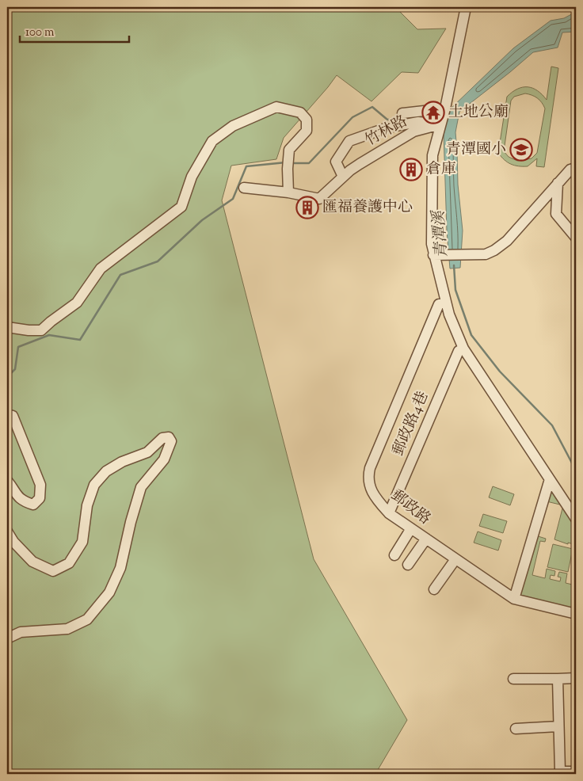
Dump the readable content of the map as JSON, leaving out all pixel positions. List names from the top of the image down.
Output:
{
  "streets": {
    "street": ["竹林路", "郵政路4巷", "郵政路"]
  },
  "crossings": [
    ["郵政路4巷", "郵政路"]
  ],
  "water": ["青潭溪"],
  "places": {
    "temple": ["土地公廟"],
    "school or university": ["青潭國小"],
    "building": ["倉庫", "匯福養護中心"]
  },
  "scale_bar": "100 m"
}
